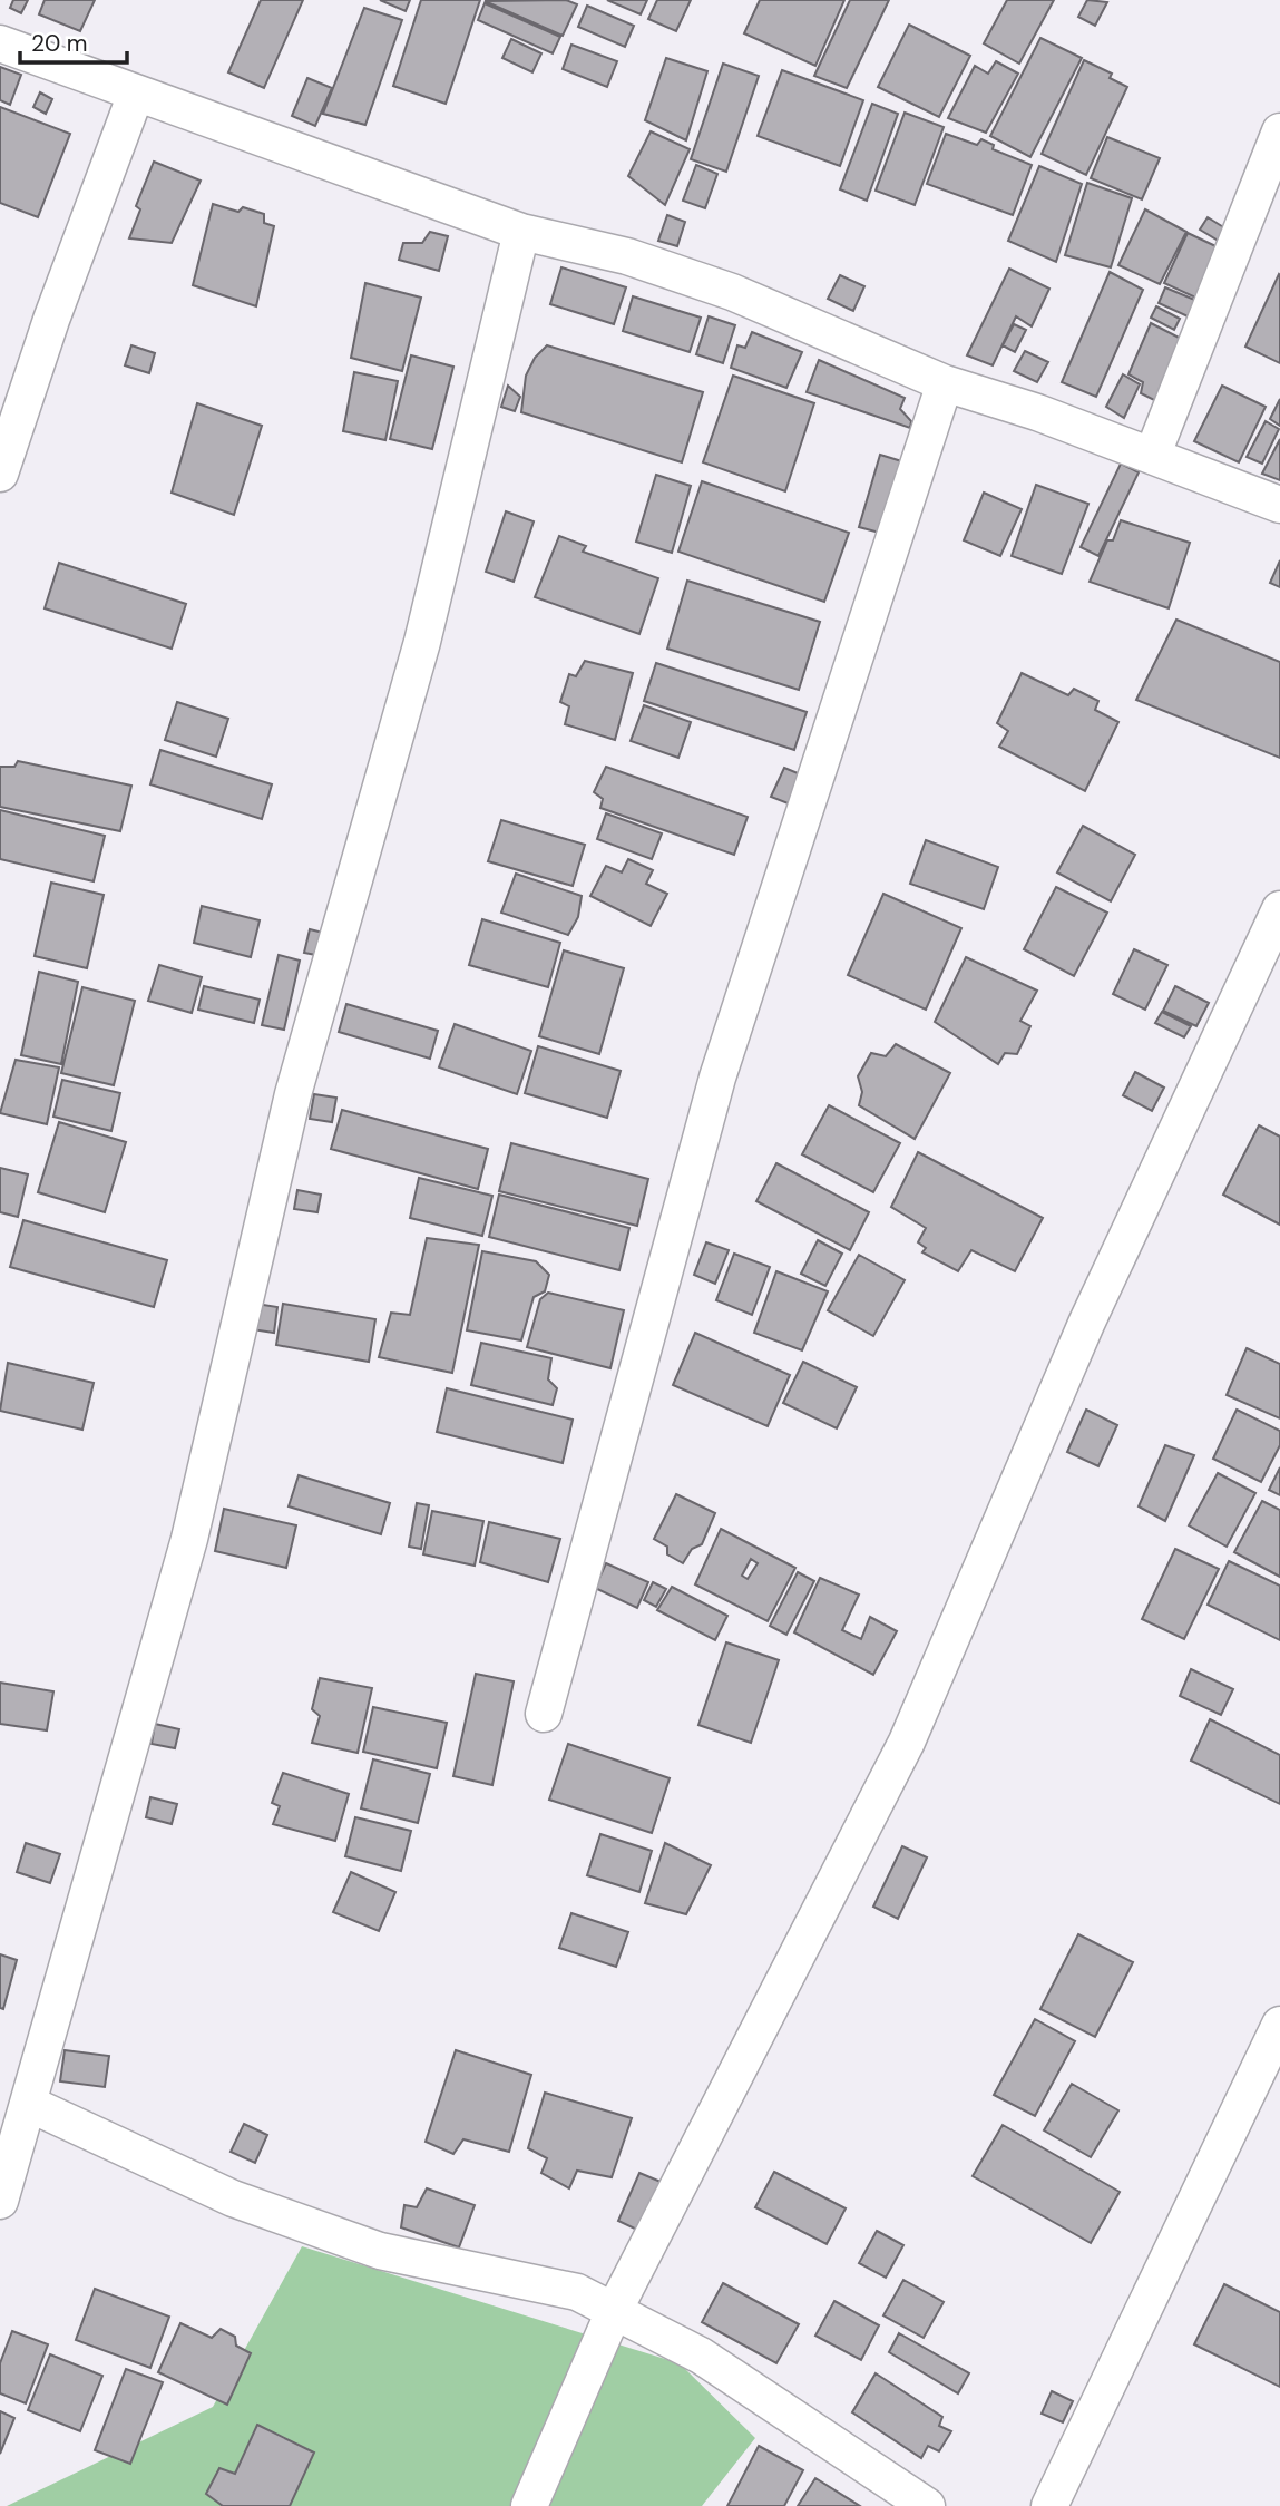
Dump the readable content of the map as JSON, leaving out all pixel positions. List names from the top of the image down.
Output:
{
  "scale_bar": "20 m"
}
